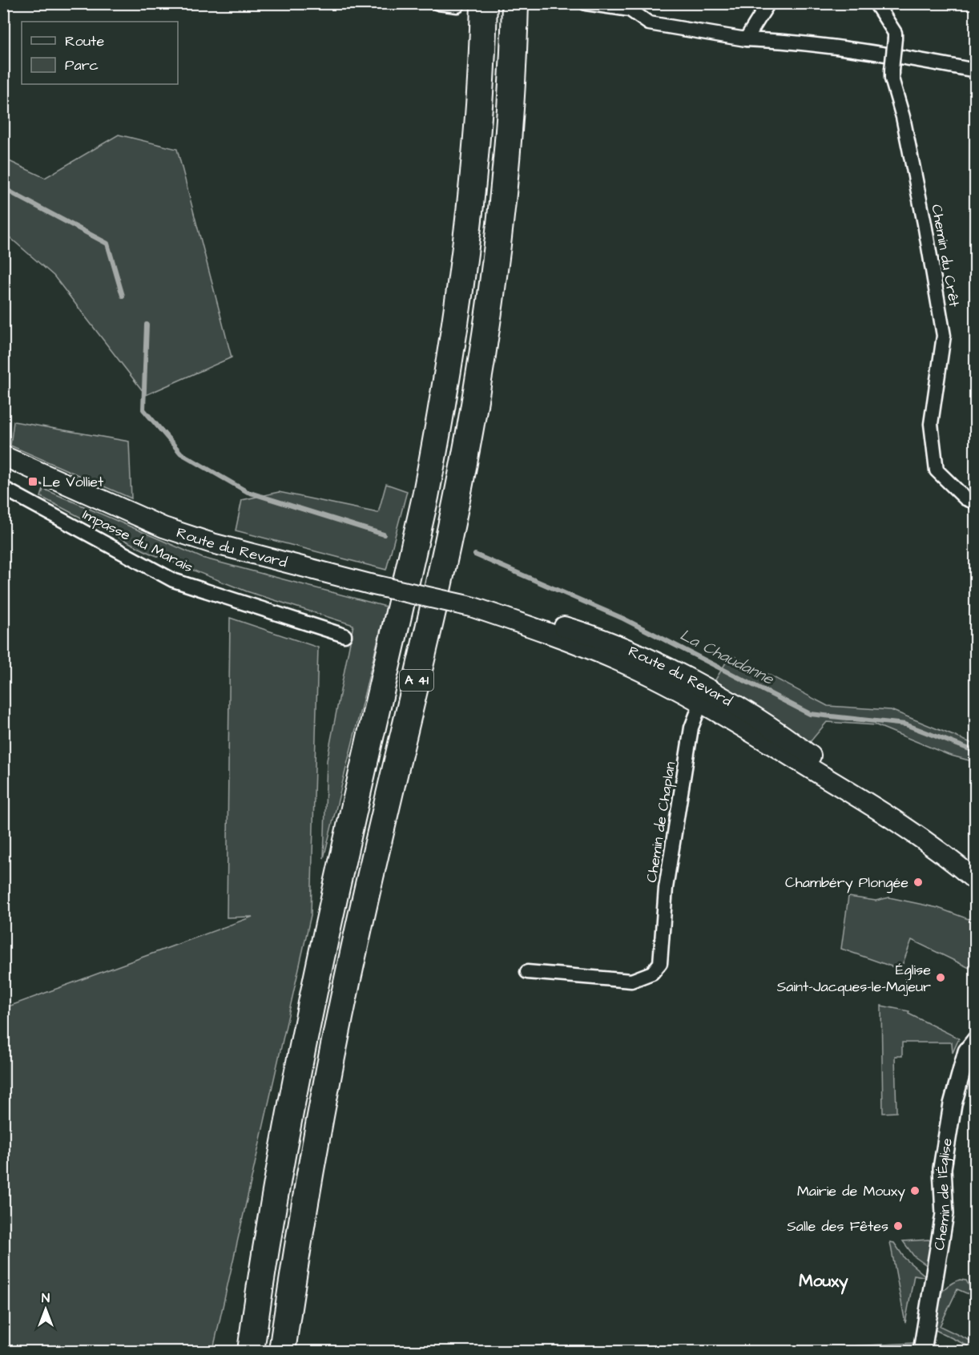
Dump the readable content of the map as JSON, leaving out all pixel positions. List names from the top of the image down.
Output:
{
  "streets": {
    "highway": ["A 41"],
    "main road": ["Route du Revard"],
    "street": [
      "Chemin du Crêt",
      "Impasse du Marais",
      "Chemin de Chaplan",
      "Chemin de l'Église"
    ]
  },
  "crossings": [
    ["Route du Revard", "Chemin de Chaplan"]
  ],
  "districts": ["Mouxy"],
  "water": ["La Chaudanne"],
  "places": {
    "transit": ["Le Volliet"],
    "other": [
      "Chambéry Plongée",
      "Église Saint-Jacques-le-Majeur",
      "Mairie de Mouxy",
      "Salle des Fêtes"
    ]
  },
  "legend": ["Route", "Parc"],
  "north": "top"
}
